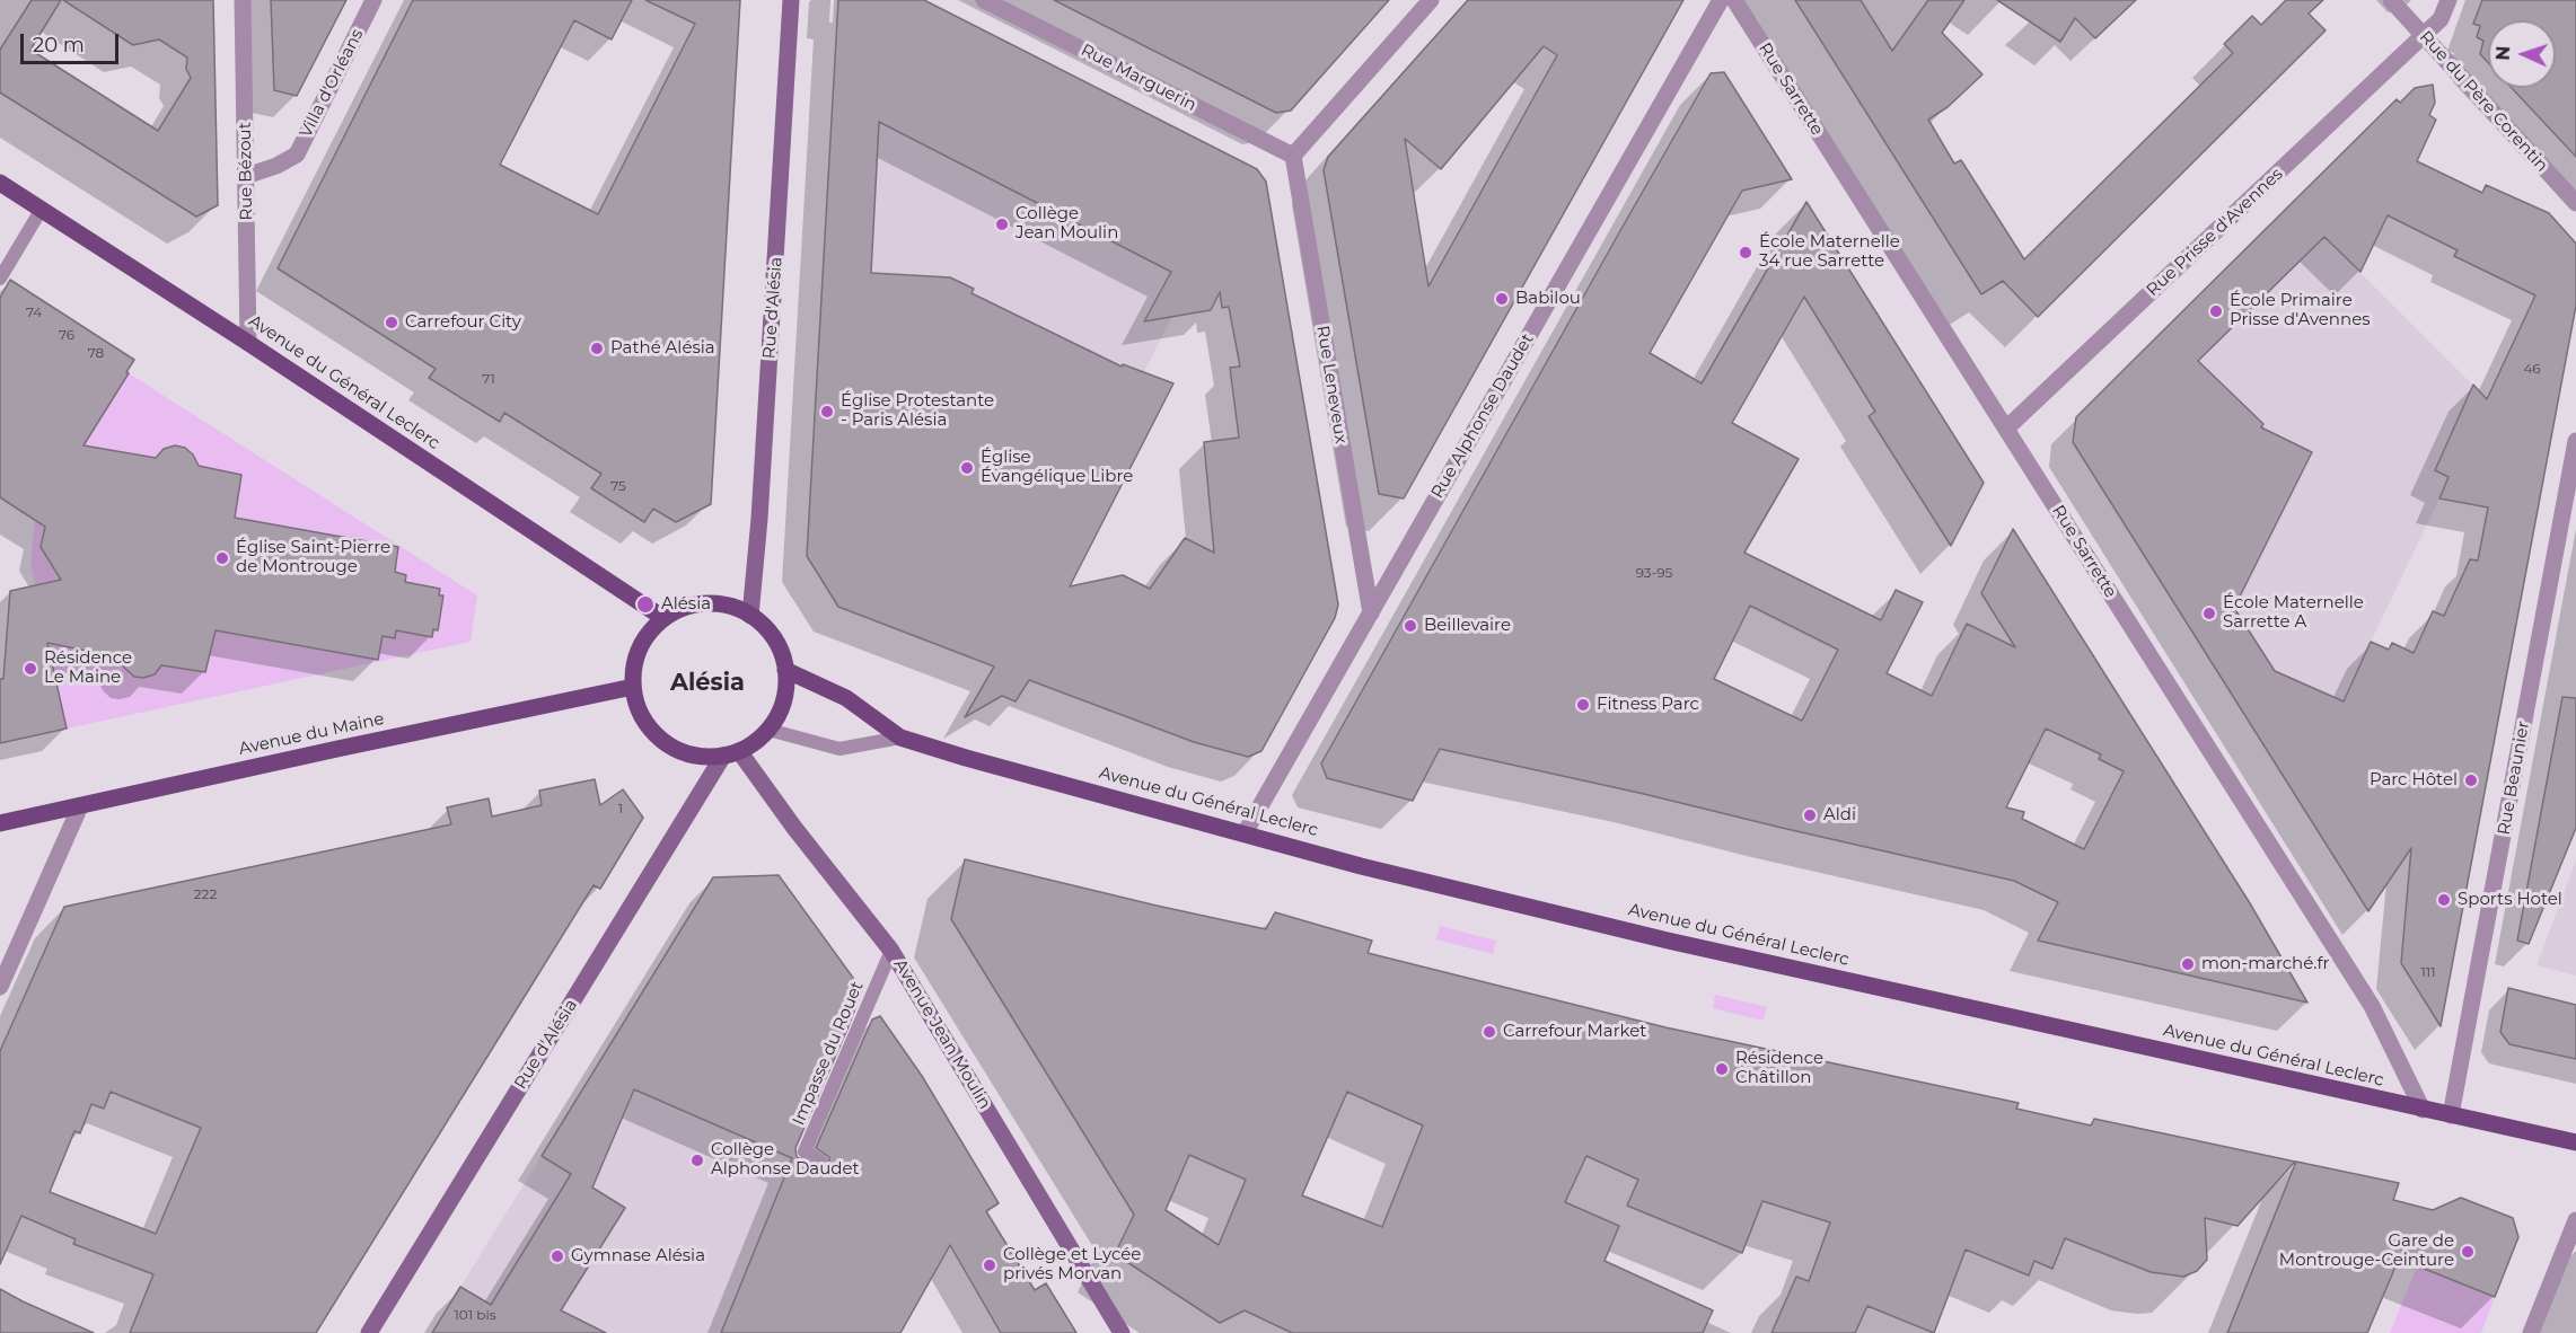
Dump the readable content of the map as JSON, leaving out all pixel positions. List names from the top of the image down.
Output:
{
  "streets": {
    "main road": [
      "Rue d'Alésia",
      "Avenue du Général Leclerc",
      "Avenue du Maine",
      "Avenue Jean Moulin"
    ],
    "street": [
      "Rue Marguerin",
      "Villa d'Orléans",
      "Rue Sarrette",
      "Rue du Père Corentin",
      "Rue Bézout",
      "Rue Prisse d'Avennes",
      "Rue Leneveux",
      "Rue Alphonse Daudet",
      "Rue Beaunier"
    ],
    "lane": ["Impasse du Rouet"]
  },
  "crossings": [
    ["Rue Marguerin", "Rue Leneveux"],
    ["Villa d'Orléans", "Rue Bézout"],
    ["Rue Sarrette", "Rue Prisse d'Avennes"],
    ["Rue Sarrette", "Avenue du Général Leclerc"],
    ["Rue du Père Corentin", "Rue Prisse d'Avennes"],
    ["Rue Bézout", "Avenue du Général Leclerc"],
    ["Rue d'Alésia", "Avenue du Général Leclerc"],
    ["Rue d'Alésia", "Avenue du Maine"],
    ["Rue d'Alésia", "Avenue Jean Moulin"],
    ["Avenue du Général Leclerc", "Rue Alphonse Daudet"],
    ["Avenue du Général Leclerc", "Avenue du Maine"],
    ["Avenue du Général Leclerc", "Rue Beaunier"],
    ["Avenue du Général Leclerc", "Avenue Jean Moulin"],
    ["Rue Leneveux", "Rue Alphonse Daudet"],
    ["Avenue du Maine", "Avenue Jean Moulin"],
    ["Avenue Jean Moulin", "Impasse du Rouet"]
  ],
  "districts": ["Alésia"],
  "places": [
    "Collège Jean Moulin",
    "École Maternelle 34 rue Sarrette",
    "Babilou",
    "École Primaire Prisse d'Avennes",
    "Carrefour City",
    "Pathé Alésia",
    "Église Protestante - Paris Alésia",
    "Église Évangélique Libre",
    "Église Saint-Pierre de Montrouge",
    "Alésia",
    "École Maternelle Sarrette A",
    "Beillevaire",
    "Résidence Le Maine",
    "Fitness Parc",
    "Parc Hôtel",
    "Aldi",
    "Sports Hotel",
    "mon-marché.fr",
    "Carrefour Market",
    "Résidence Châtillon",
    "Collège Alphonse Daudet",
    "Gare de Montrouge-Ceinture",
    "Gymnase Alésia",
    "Collège et Lycée privés Morvan"
  ],
  "house_numbers": [
    "74",
    "76",
    "78",
    "46",
    "71",
    "75",
    "93-95",
    "1",
    "222",
    "111",
    "101 bis"
  ],
  "scale_bar": "20 m",
  "north": "left"
}
